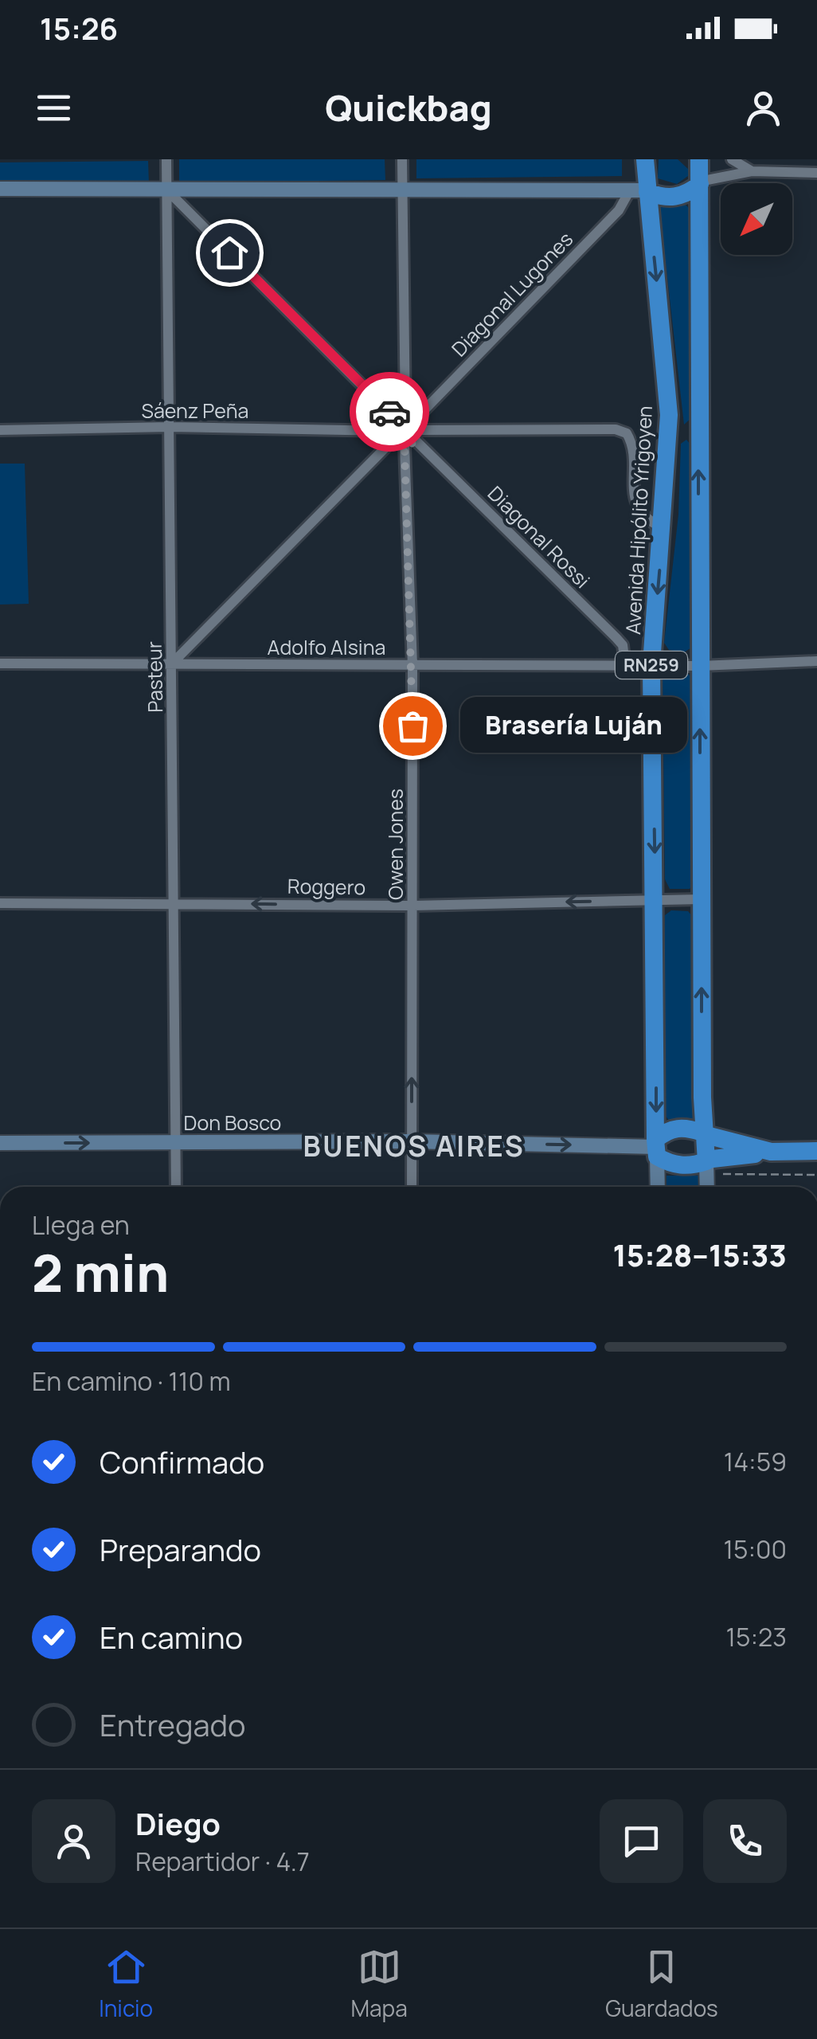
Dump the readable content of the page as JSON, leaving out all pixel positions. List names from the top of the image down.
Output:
{
  "streets": {
    "highway": ["Avenida Hipólito Yrigoyen", "RN259"],
    "street": [
      "Diagonal Lugones",
      "Sáenz Peña",
      "Diagonal Rossi",
      "Adolfo Alsina",
      "Pasteur",
      "Owen Jones",
      "Roggero",
      "Don Bosco"
    ]
  },
  "crossings": [
    ["Diagonal Lugones", "Avenida Hipólito Yrigoyen"],
    ["Diagonal Lugones", "Diagonal Rossi"],
    ["Diagonal Lugones", "RN259"],
    ["Sáenz Peña", "Pasteur"],
    ["Avenida Hipólito Yrigoyen", "Adolfo Alsina"],
    ["Avenida Hipólito Yrigoyen", "RN259"],
    ["Avenida Hipólito Yrigoyen", "Roggero"],
    ["Avenida Hipólito Yrigoyen", "Don Bosco"],
    ["Diagonal Rossi", "Adolfo Alsina"],
    ["Diagonal Rossi", "Pasteur"],
    ["Adolfo Alsina", "RN259"],
    ["Adolfo Alsina", "Pasteur"],
    ["Adolfo Alsina", "Owen Jones"],
    ["RN259", "Roggero"],
    ["Pasteur", "Roggero"],
    ["Pasteur", "Don Bosco"],
    ["Owen Jones", "Roggero"],
    ["Owen Jones", "Don Bosco"]
  ],
  "one_way": ["Roggero", "Don Bosco"],
  "districts": ["BUENOS AIRES"],
  "places": ["Brasería Luján"],
  "north": "bottom left",
  "page": {
    "status": "15:26",
    "header": "Quickbag",
    "bubble": "Brasería Luján",
    "heading": ["2 min", "Llega en", "15:28–15:33"],
    "panel": ["Diego", "Repartidor · 4.7"],
    "bar": "En camino · 110 m",
    "list": [
      ["Confirmado", "14:59"],
      ["Preparando", "15:00"],
      ["En camino", "15:23"],
      "Entregado"
    ],
    "tabs": ["Inicio", "Mapa", "Guardados"]
  }
}
